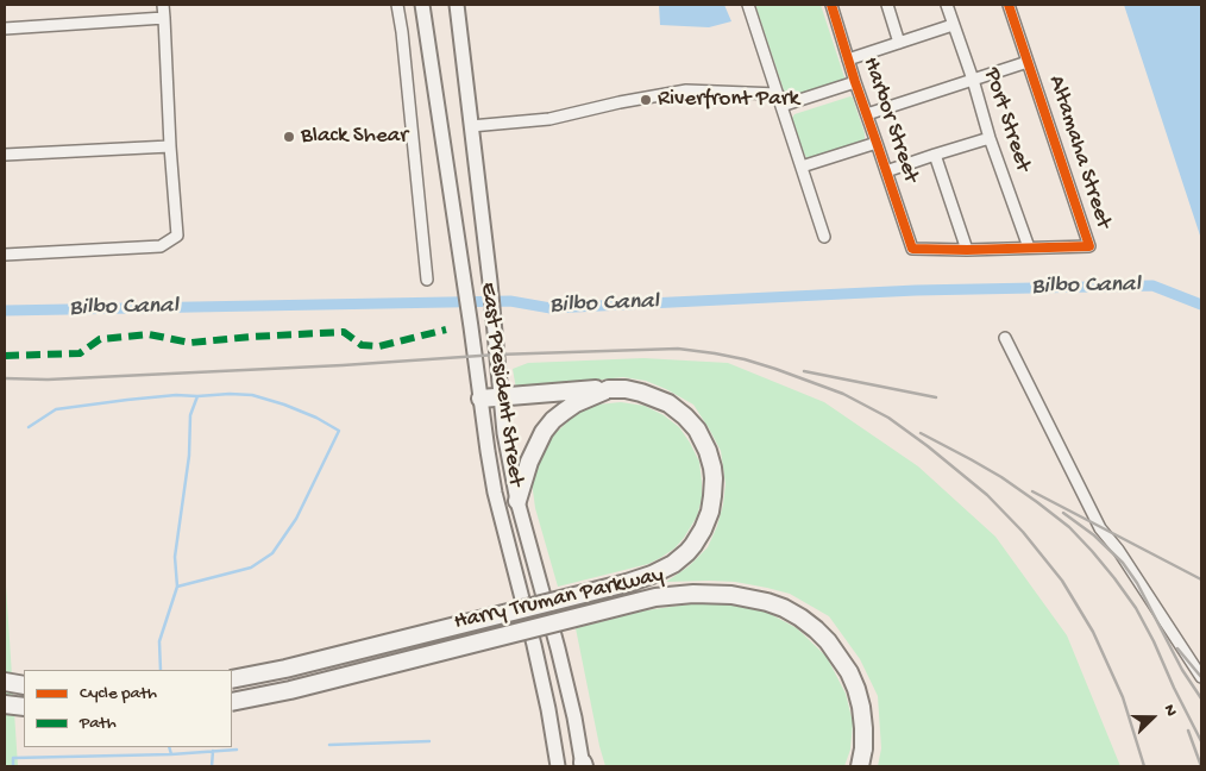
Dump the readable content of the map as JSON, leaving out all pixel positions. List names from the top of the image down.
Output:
{
  "streets": {
    "highway": ["Harry Truman Parkway"],
    "main road": ["East President Street"],
    "street": ["Harbor Street", "Port Street", "Altamaha Street"]
  },
  "crossings": [
    ["Harbor Street", "Altamaha Street"],
    ["Port Street", "Altamaha Street"],
    ["East President Street", "Harry Truman Parkway"]
  ],
  "water": ["Bilbo Canal"],
  "places": ["Riverfront Park", "Black Shear"],
  "legend": ["Cycle path", "Path"],
  "north": "right"
}
